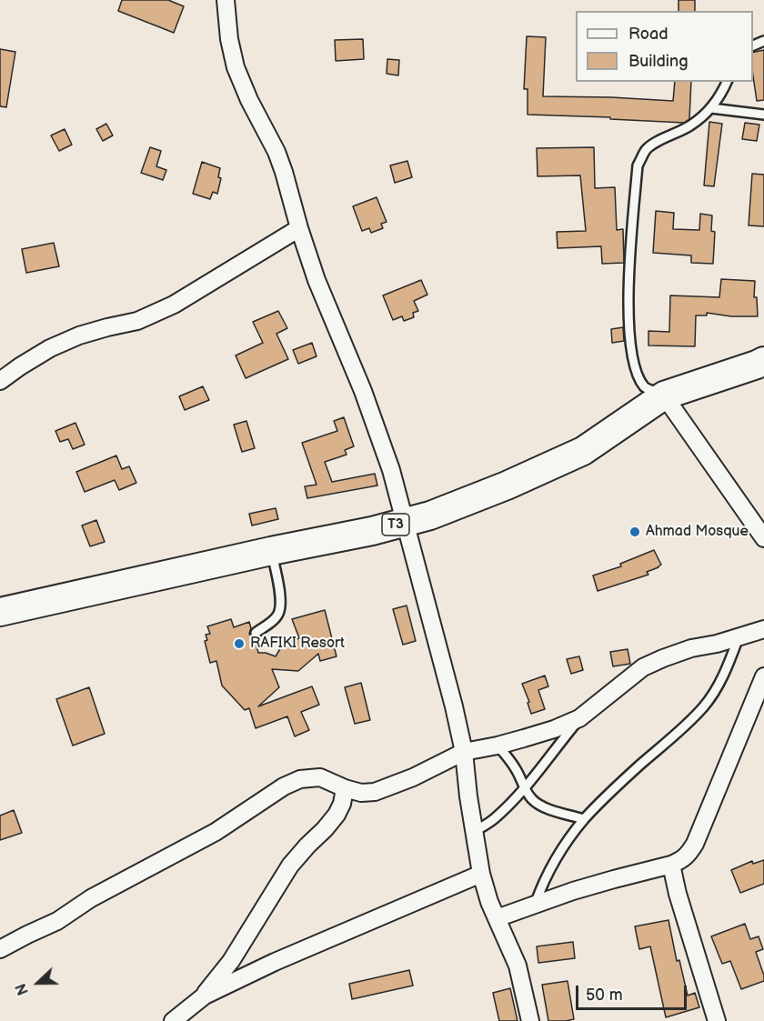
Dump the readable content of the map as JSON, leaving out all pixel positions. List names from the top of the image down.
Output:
{
  "streets": {
    "highway": ["T3"]
  },
  "places": ["Ahmad Mosque", "RAFIKI Resort"],
  "legend": ["Road", "Building"],
  "scale_bar": "50 m",
  "north": "left"
}
